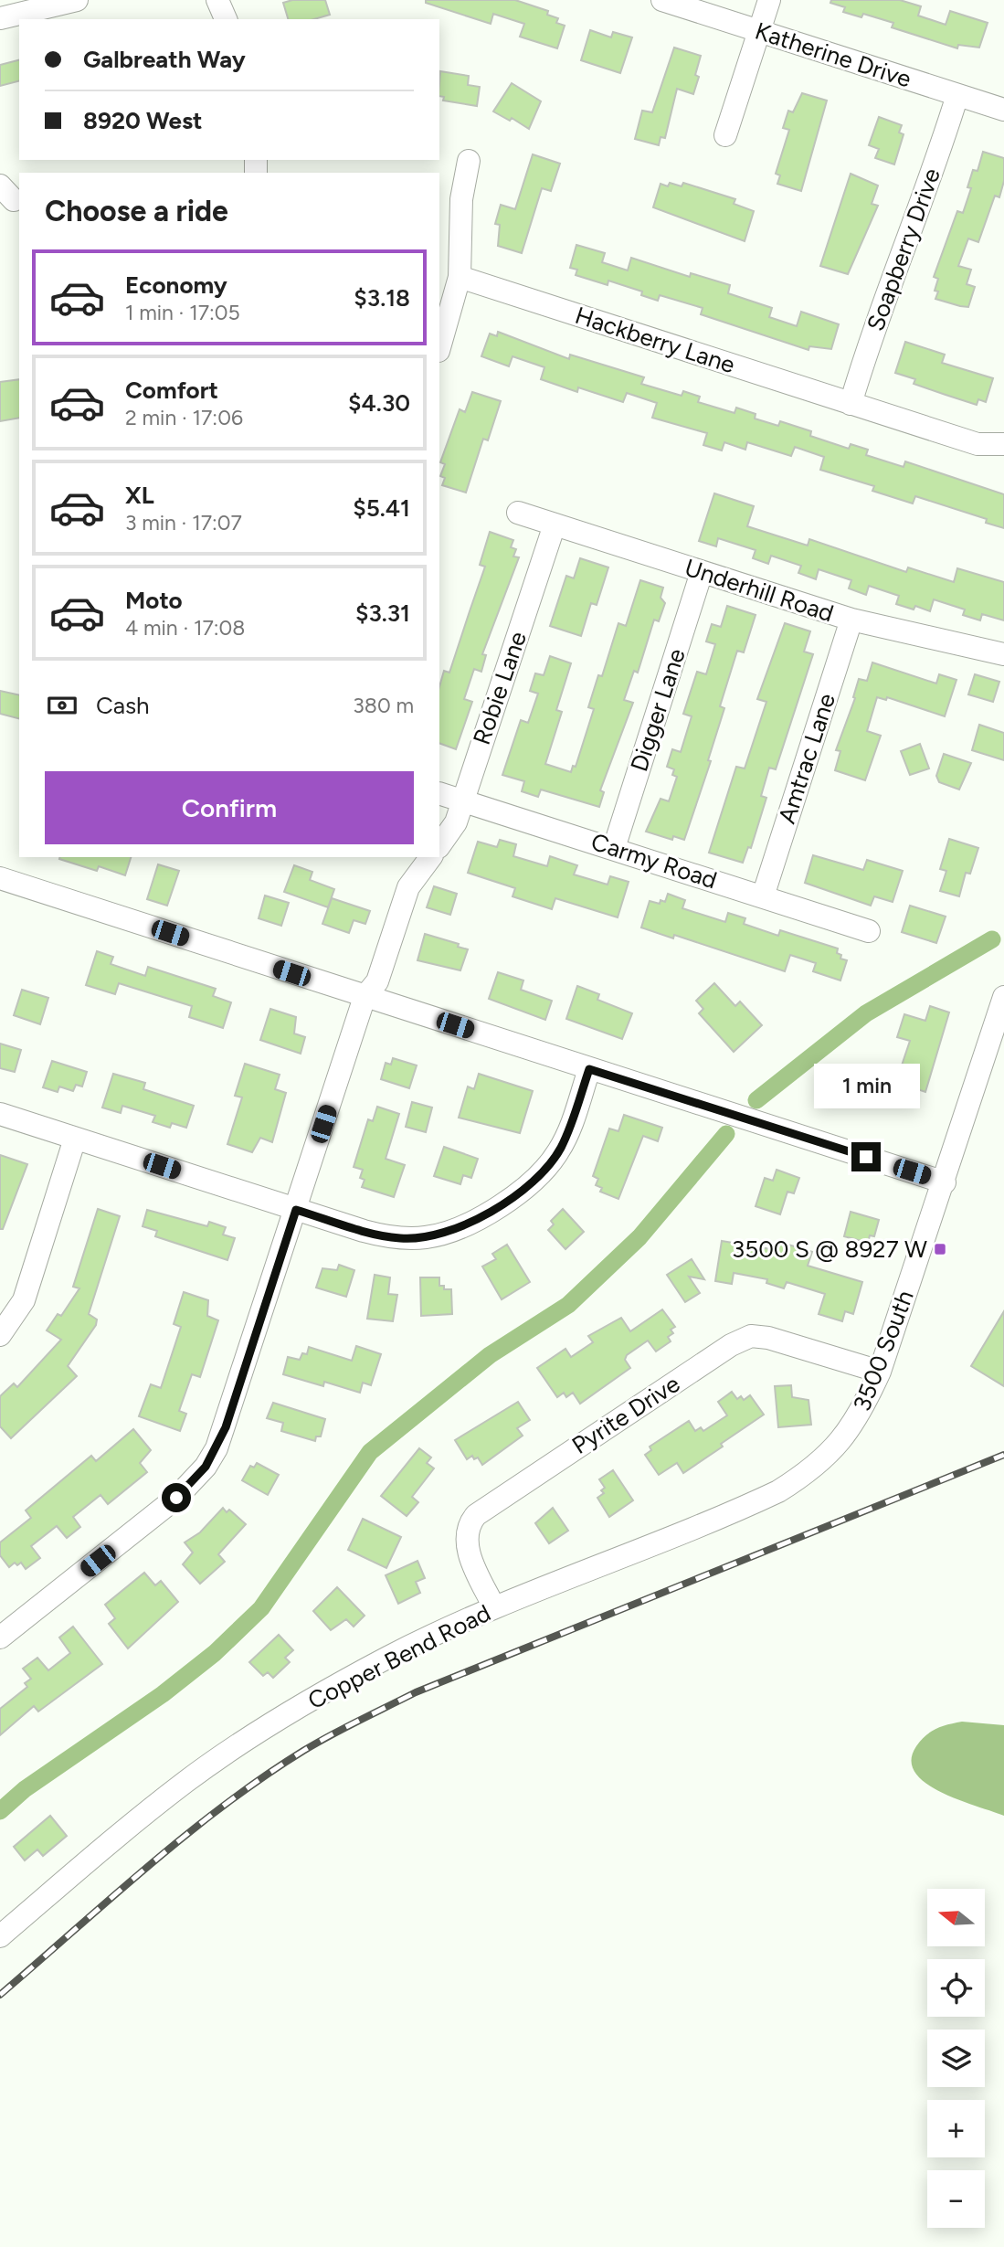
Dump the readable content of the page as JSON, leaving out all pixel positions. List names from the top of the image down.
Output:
{
  "streets": {
    "street": [
      "Katherine Drive",
      "Soapberry Drive",
      "Hackberry Lane",
      "Underhill Road",
      "Robie Lane",
      "Digger Lane",
      "Amtrac Lane",
      "Carmy Road",
      "3500 South",
      "Pyrite Drive",
      "Copper Bend Road"
    ]
  },
  "crossings": [
    ["Katherine Drive", "Soapberry Drive"],
    ["Soapberry Drive", "Hackberry Lane"],
    ["Underhill Road", "Robie Lane"],
    ["Underhill Road", "Digger Lane"],
    ["Underhill Road", "Amtrac Lane"],
    ["Robie Lane", "Carmy Road"],
    ["Digger Lane", "Carmy Road"],
    ["Amtrac Lane", "Carmy Road"],
    ["3500 South", "Pyrite Drive"],
    ["3500 South", "Copper Bend Road"],
    ["Pyrite Drive", "Copper Bend Road"]
  ],
  "places": {
    "transit": ["3500 S @ 8927 W"]
  },
  "north": "left",
  "page": {
    "banner": ["Galbreath Way", "8920 West"],
    "heading": "Choose a ride",
    "list": [
      {
        "name": "Economy",
        "note": "1 min · 17:05",
        "value": "$3.18"
      },
      {
        "name": "Comfort",
        "note": "2 min · 17:06",
        "value": "$4.30"
      },
      {
        "name": "XL",
        "note": "3 min · 17:07",
        "value": "$5.41"
      },
      {
        "name": "Moto",
        "note": "4 min · 17:08",
        "value": "$3.31"
      }
    ],
    "pay": ["Cash", "380 m"],
    "buttons": "Confirm",
    "bubble": "1 min",
    "map_buttons": ["+", "−"]
  }
}
